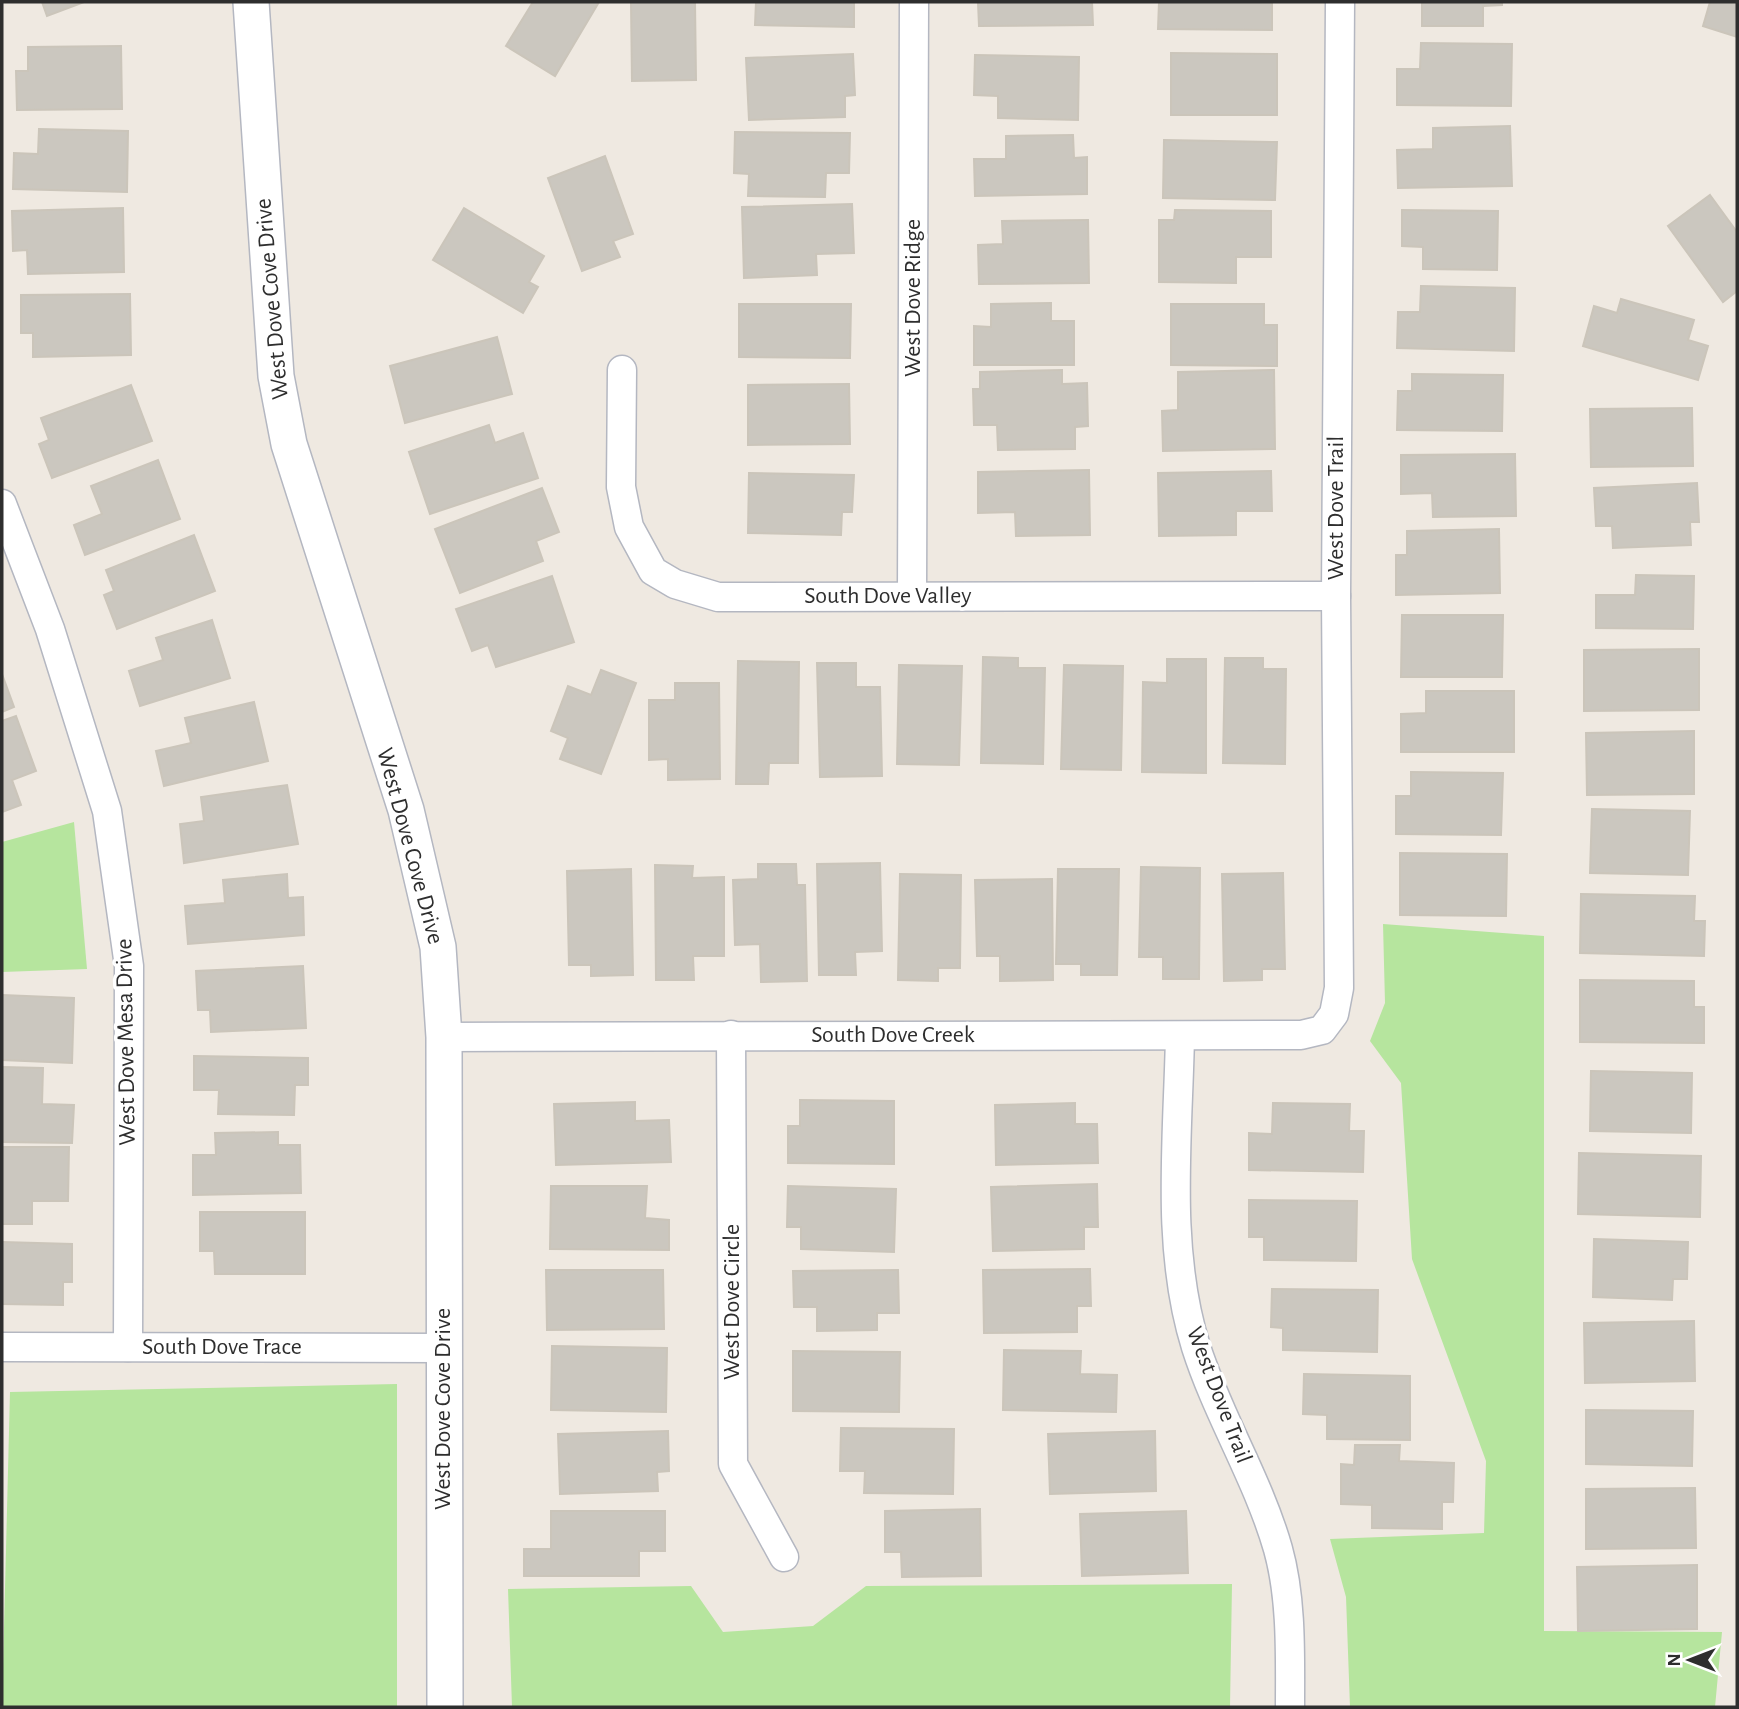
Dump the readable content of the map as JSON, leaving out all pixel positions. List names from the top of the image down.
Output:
{
  "streets": {
    "street": [
      "West Dove Ridge",
      "West Dove Cove Drive",
      "West Dove Trail",
      "South Dove Valley",
      "South Dove Creek",
      "West Dove Mesa Drive",
      "West Dove Circle",
      "South Dove Trace"
    ]
  },
  "crossings": [
    ["West Dove Ridge", "South Dove Valley"],
    ["West Dove Cove Drive", "South Dove Creek"],
    ["West Dove Cove Drive", "South Dove Trace"],
    ["West Dove Trail", "South Dove Valley"],
    ["West Dove Trail", "South Dove Creek"],
    ["South Dove Creek", "West Dove Circle"],
    ["West Dove Mesa Drive", "South Dove Trace"]
  ],
  "north": "left"
}
